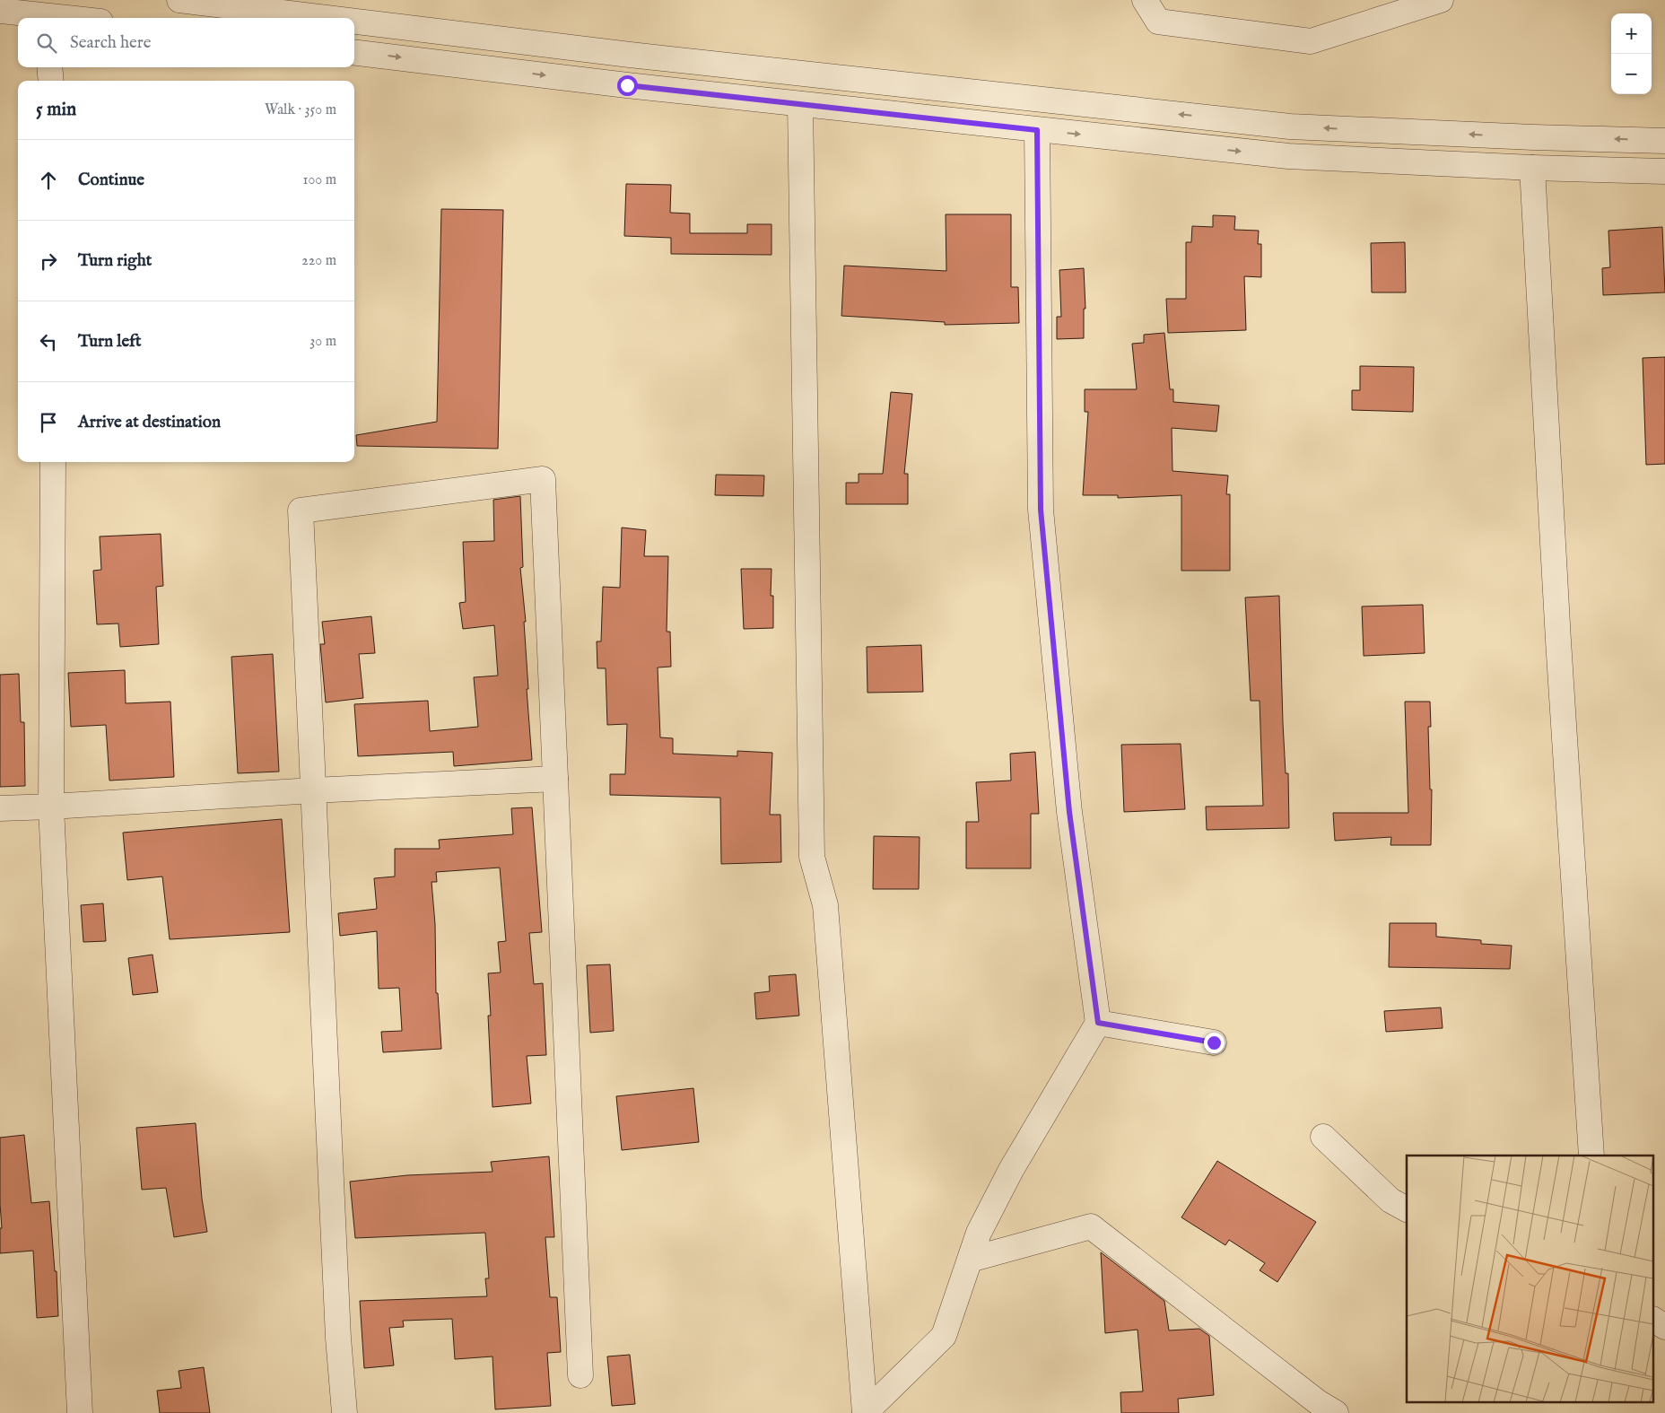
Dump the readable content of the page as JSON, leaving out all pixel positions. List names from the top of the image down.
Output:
{
  "page": {
    "map_buttons": ["+", "−"],
    "search": "Search here",
    "heading": ["5 min", "Walk · 350 m"],
    "list": [
      ["Continue", "100 m"],
      ["Turn right", "220 m"],
      ["Turn left", "30 m"],
      "Arrive at destination"
    ]
  }
}
